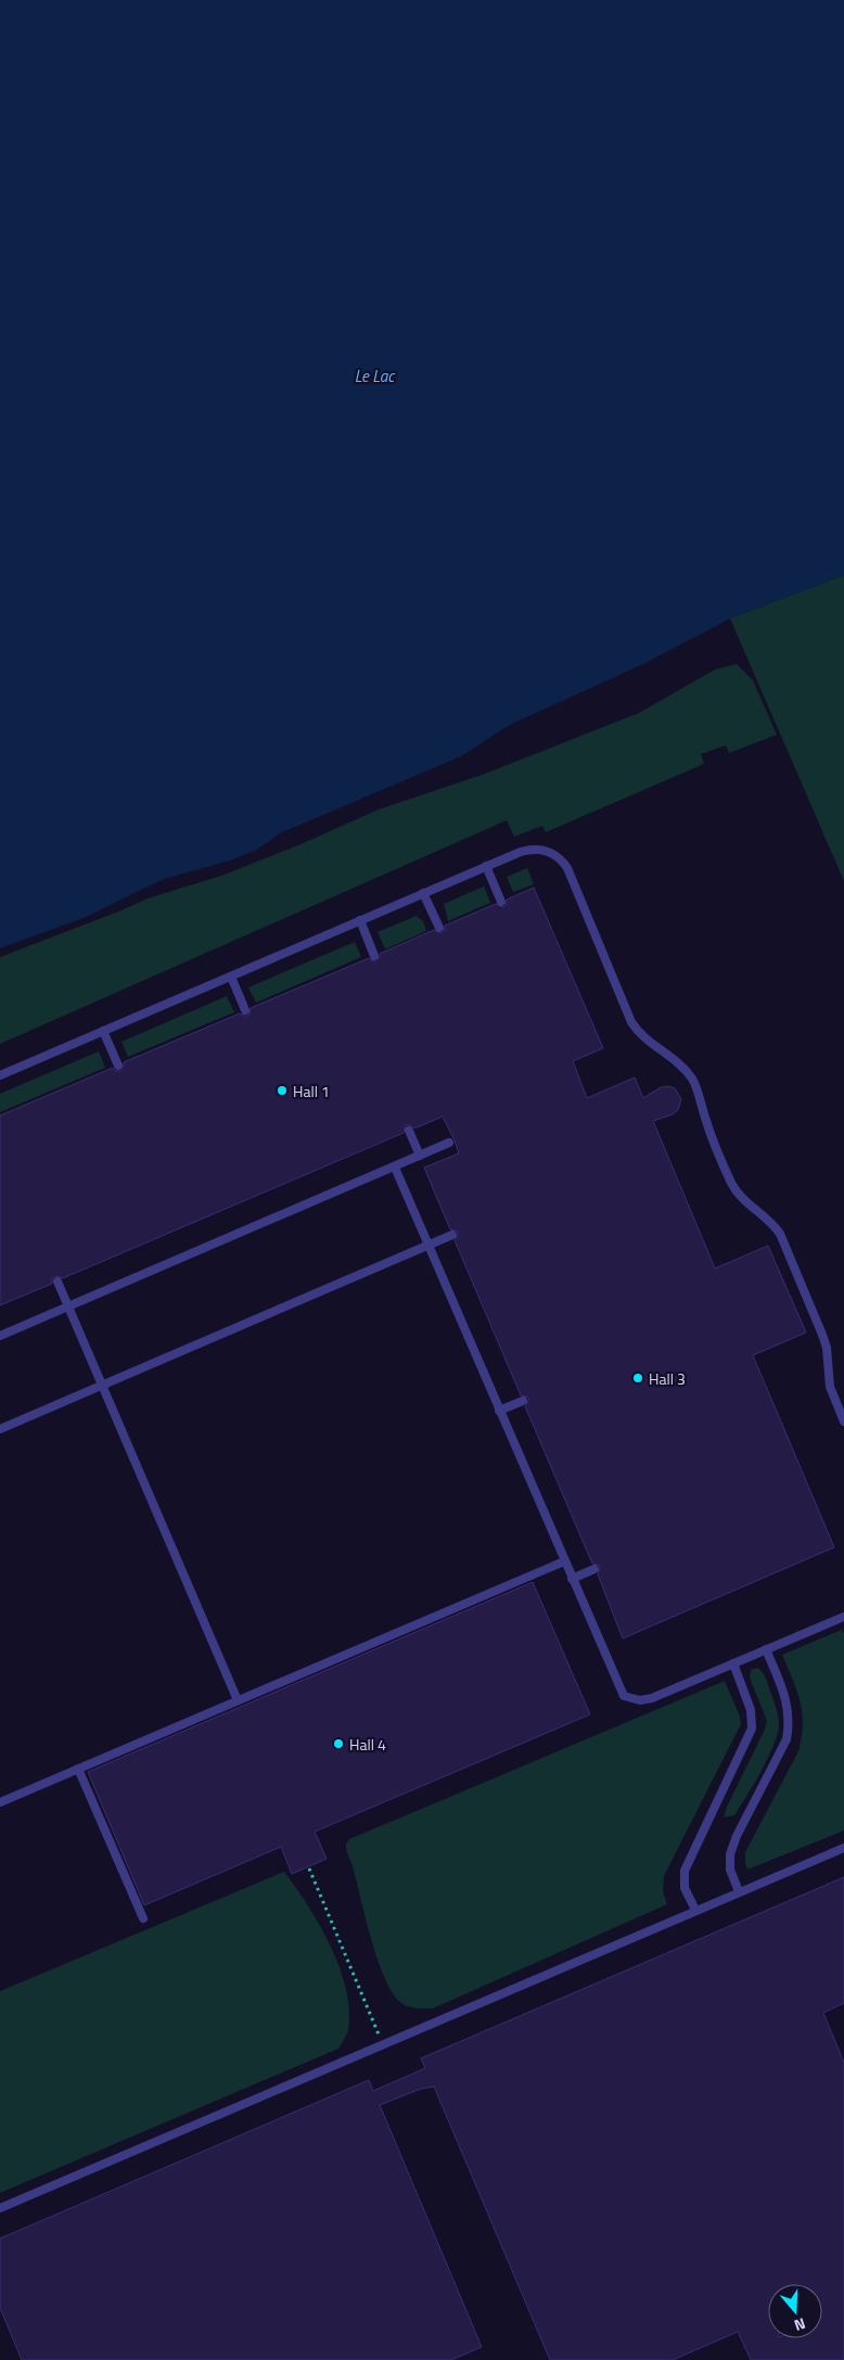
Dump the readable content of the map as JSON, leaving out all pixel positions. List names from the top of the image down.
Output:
{
  "water": ["Le Lac"],
  "places": ["Hall 1", "Hall 3", "Hall 4"],
  "north": "bottom"
}
